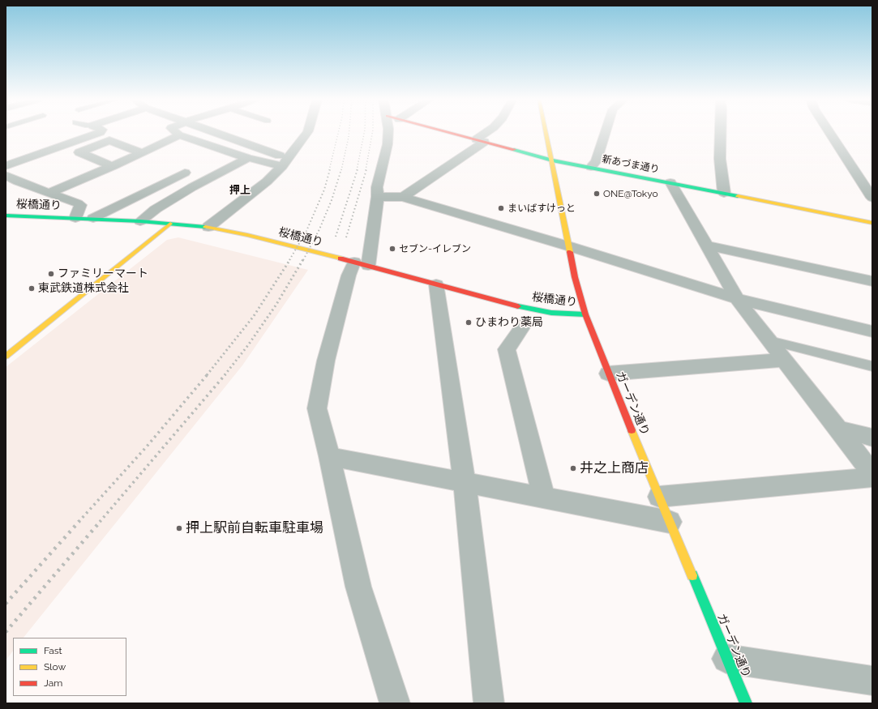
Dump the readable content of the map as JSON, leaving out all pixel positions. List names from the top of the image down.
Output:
{
  "streets": {
    "street": ["新あづま通り", "桜橋通り", "ガーデン通り"]
  },
  "crossings": [
    ["新あづま通り", "ガーデン通り"],
    ["桜橋通り", "ガーデン通り"]
  ],
  "districts": ["押上"],
  "places": [
    "ONE@Tokyo",
    "まいばすけっと",
    "セブン-イレブン",
    "ファミリーマート",
    "東武鉄道株式会社",
    "ひまわり薬局",
    "井之上商店",
    "押上駅前自転車駐車場"
  ],
  "legend": ["Fast", "Slow", "Jam"]
}
